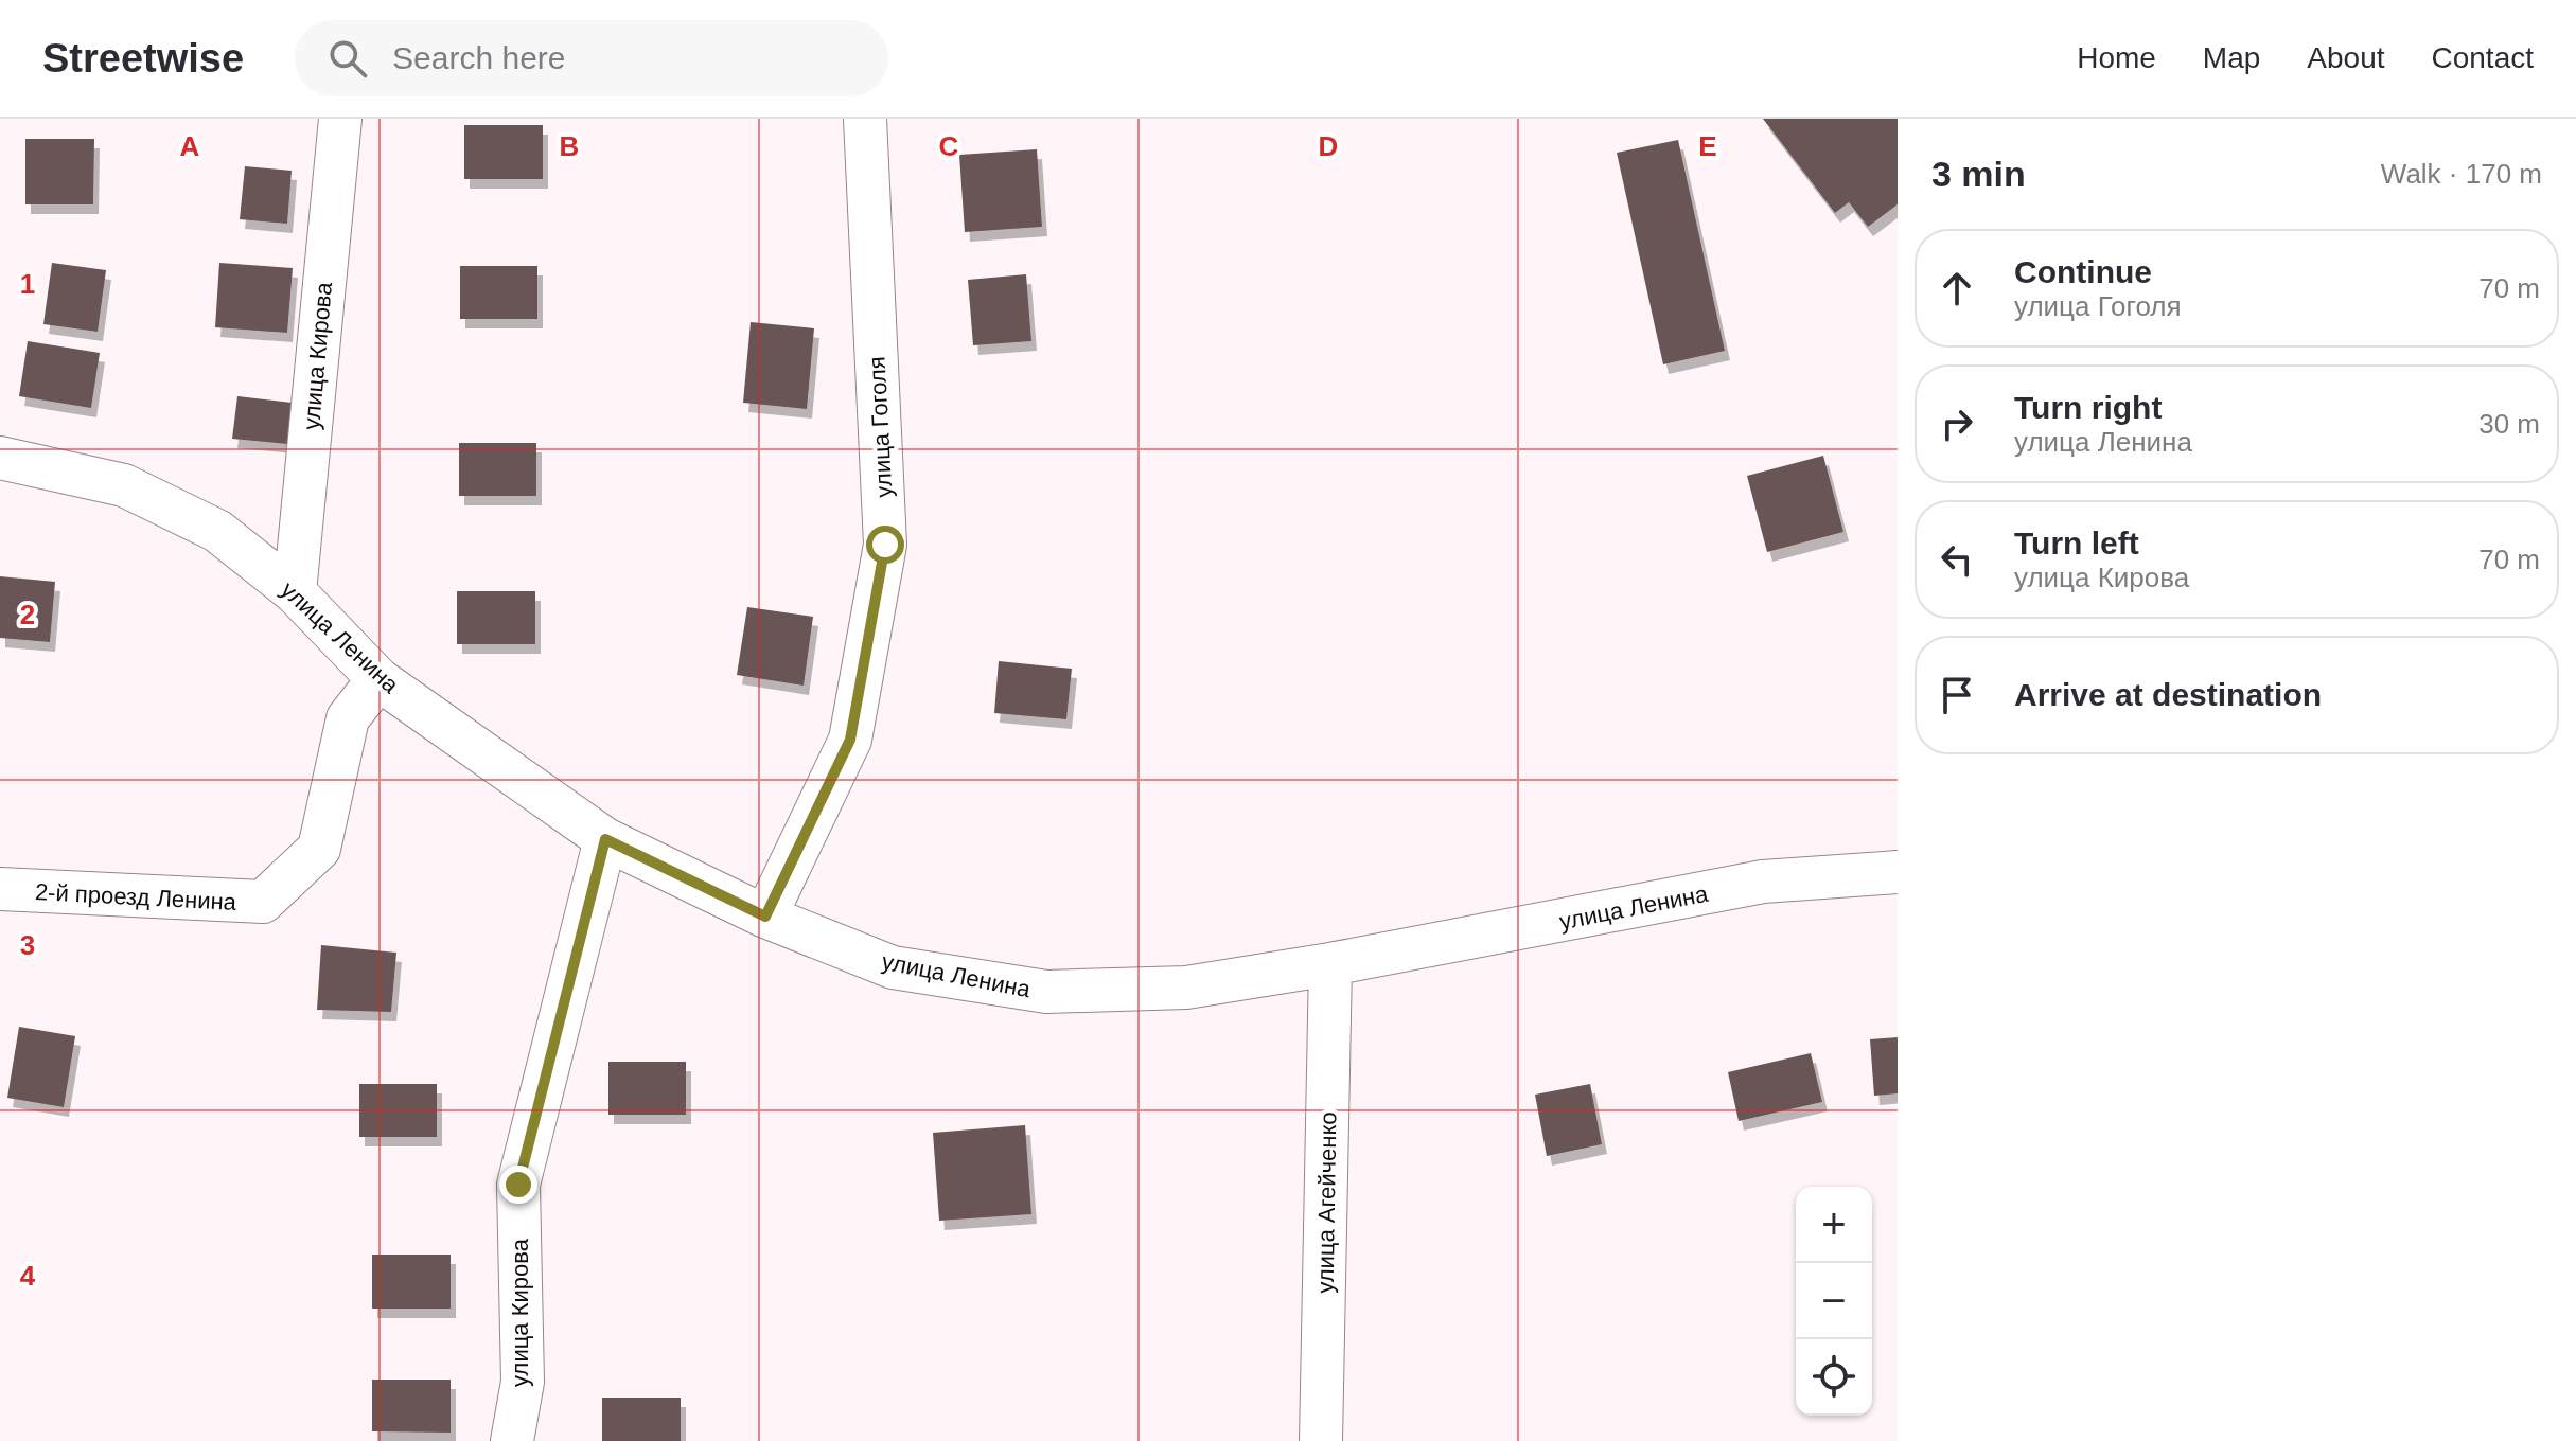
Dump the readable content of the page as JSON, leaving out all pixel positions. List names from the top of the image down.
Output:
{
  "streets": {
    "street": [
      "улица Кирова",
      "улица Гоголя",
      "улица Ленина",
      "2-й проезд Ленина",
      "улица Агейченко"
    ]
  },
  "crossings": [
    ["улица Кирова", "улица Ленина"],
    ["улица Гоголя", "улица Ленина"],
    ["улица Ленина", "2-й проезд Ленина"],
    ["улица Ленина", "улица Агейченко"]
  ],
  "page": {
    "header": "Streetwise",
    "search": "Search here",
    "nav": [
      "Home",
      "Map",
      "About",
      "Contact"
    ],
    "heading": ["3 min", "Walk · 170 m"],
    "list": [
      ["Continue", "улица Гоголя", "70 m"],
      ["Turn right", "улица Ленина", "30 m"],
      ["Turn left", "улица Кирова", "70 m"],
      "Arrive at destination"
    ],
    "map_buttons": ["+", "−"]
  },
  "grid": {
    "columns": [
      "A",
      "B",
      "C",
      "D",
      "E"
    ],
    "rows": [
      "1",
      "2",
      "3",
      "4"
    ]
  }
}
